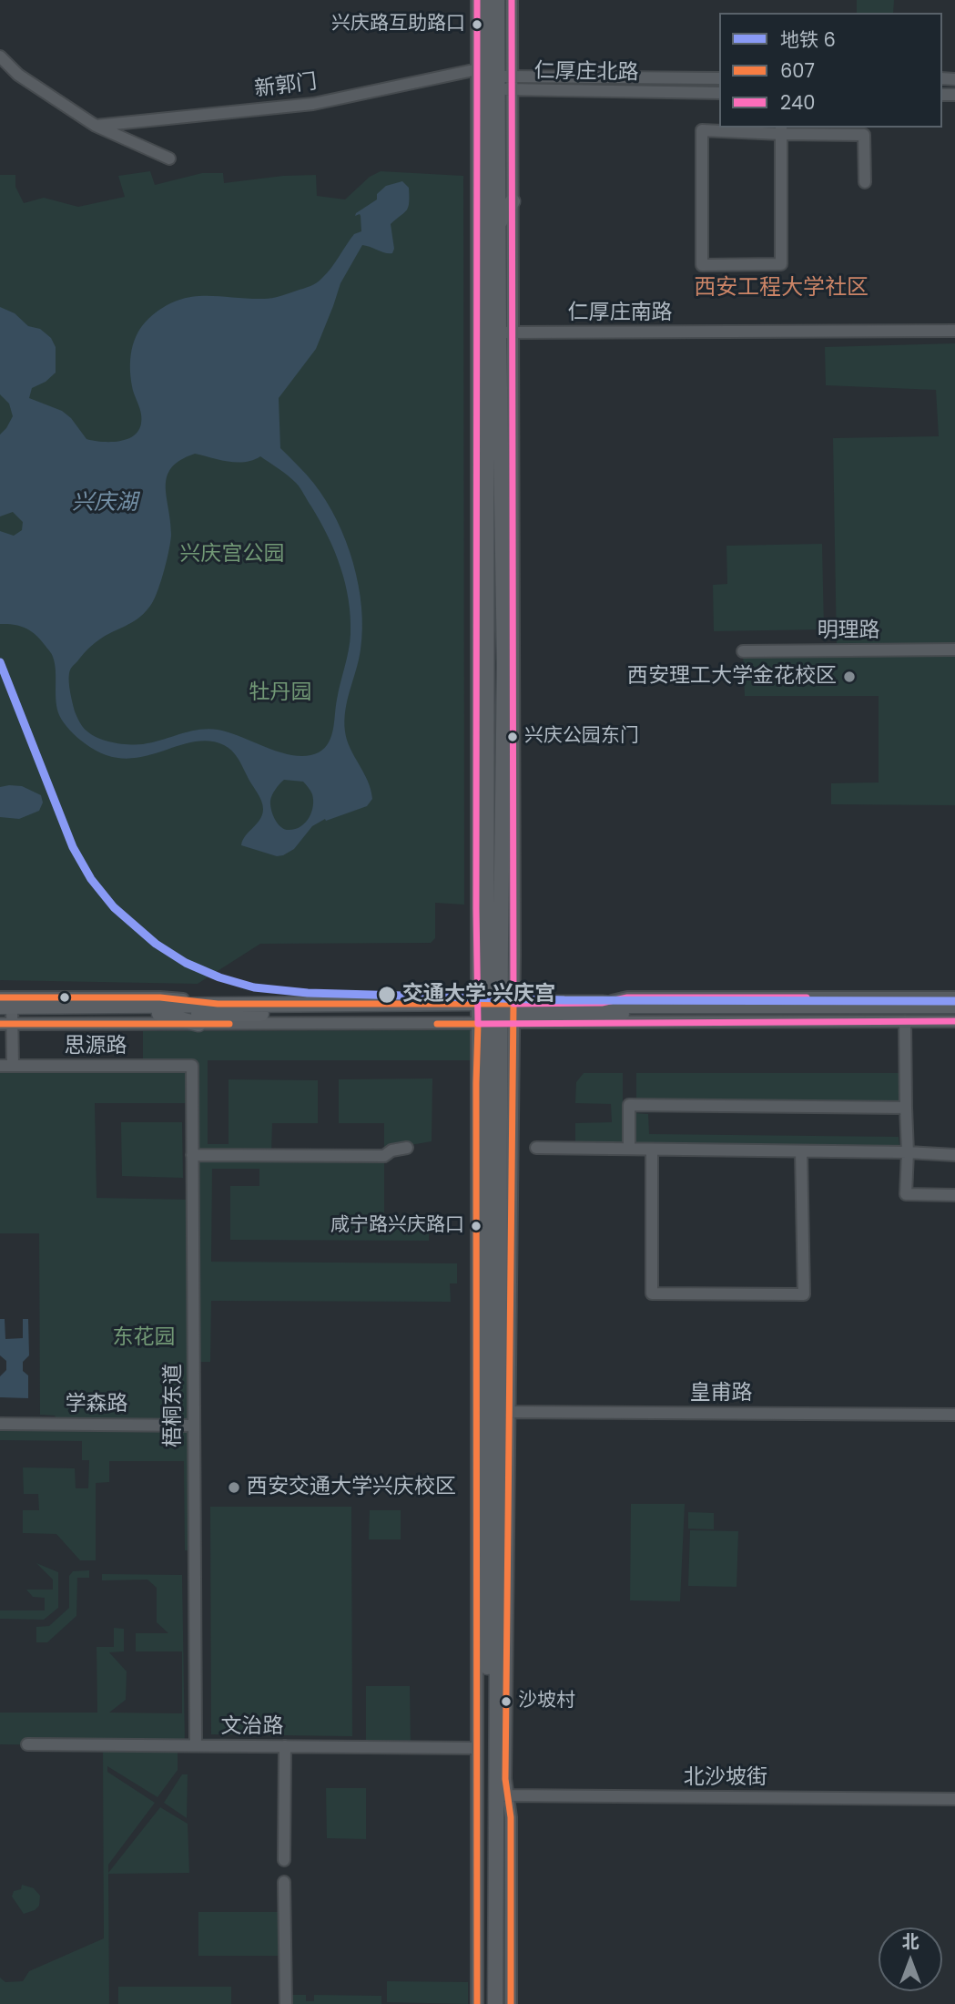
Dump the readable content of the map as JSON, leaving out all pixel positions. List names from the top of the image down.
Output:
{
  "streets": {
    "street": [
      "仁厚庄北路",
      "新郭门",
      "仁厚庄南路",
      "明理路",
      "思源路",
      "皇甫路",
      "学森路",
      "梧桐东道",
      "文治路",
      "北沙坡街"
    ]
  },
  "crossings": [
    ["仁厚庄北路", "新郭门"],
    ["思源路", "梧桐东道"],
    ["学森路", "梧桐东道"],
    ["梧桐东道", "文治路"]
  ],
  "districts": ["西安工程大学社区"],
  "water": ["兴庆湖"],
  "parks": ["兴庆宫公园", "牡丹园", "东花园"],
  "places": [
    "兴庆路互助路口",
    "西安理工大学金花校区",
    "兴庆公园东门",
    "交通大学·兴庆宫",
    "咸宁路兴庆路口",
    "西安交通大学兴庆校区",
    "沙坡村"
  ],
  "lines": ["transit line 240", "metro line 6", "transit line 607"],
  "legend": ["地铁 6", "607", "240"],
  "north": "top"
}
